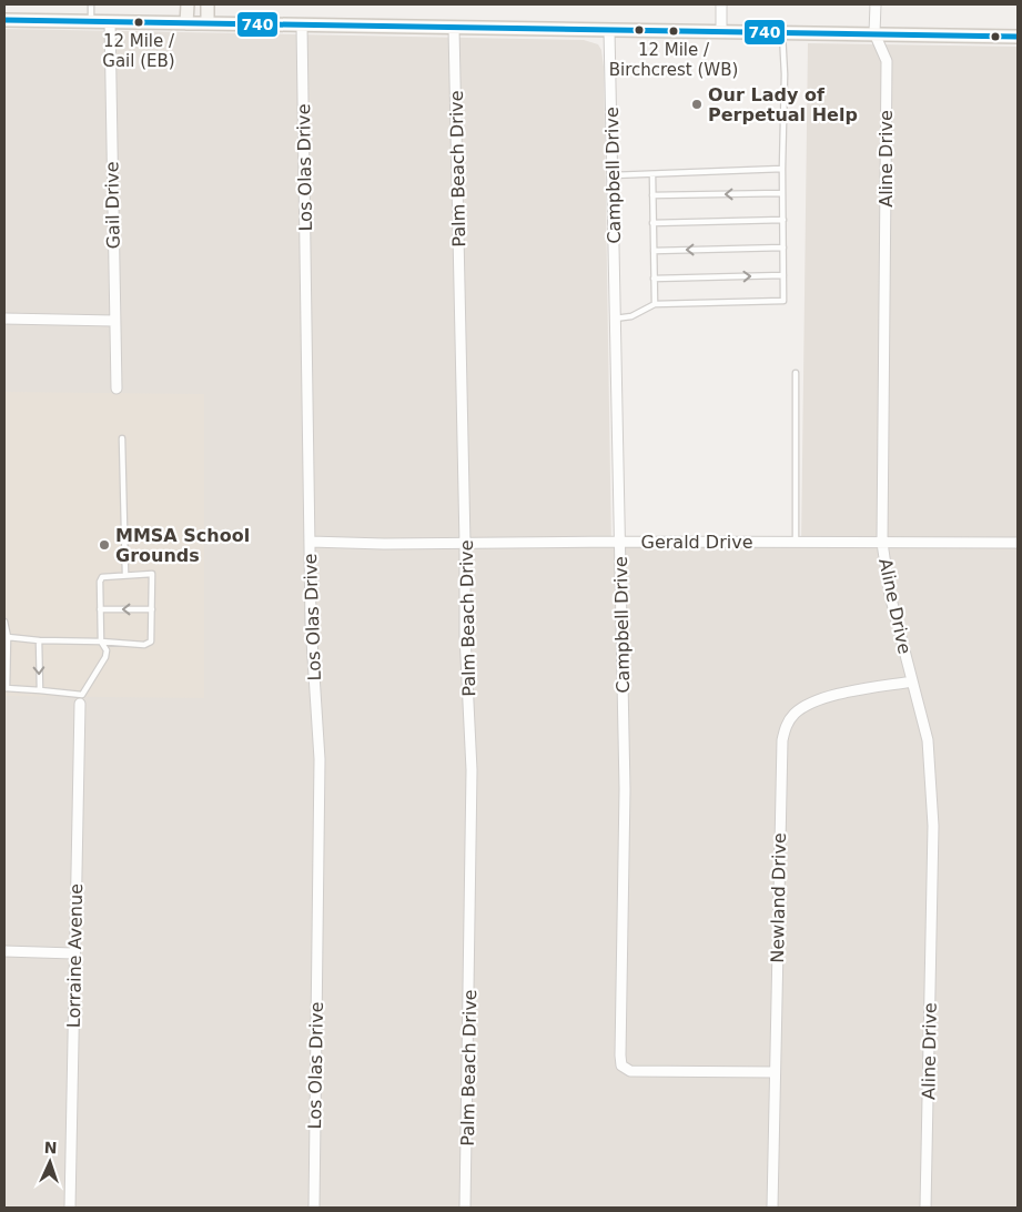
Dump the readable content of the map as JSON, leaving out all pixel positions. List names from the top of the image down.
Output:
{
  "streets": {
    "street": [
      "Aline Drive",
      "Los Olas Drive",
      "Palm Beach Drive",
      "Campbell Drive",
      "Gail Drive",
      "Gerald Drive",
      "Newland Drive",
      "Lorraine Avenue"
    ]
  },
  "crossings": [
    ["Aline Drive", "Gerald Drive"],
    ["Aline Drive", "Newland Drive"],
    ["Los Olas Drive", "Gerald Drive"],
    ["Palm Beach Drive", "Gerald Drive"],
    ["Campbell Drive", "Gerald Drive"],
    ["Campbell Drive", "Newland Drive"]
  ],
  "places": [
    "12 Mile / Gail (EB)",
    "12 Mile / Birchcrest (WB)",
    "Our Lady of Perpetual Help",
    "MMSA School Grounds"
  ],
  "lines": ["transit line 740"],
  "north": "top"
}
